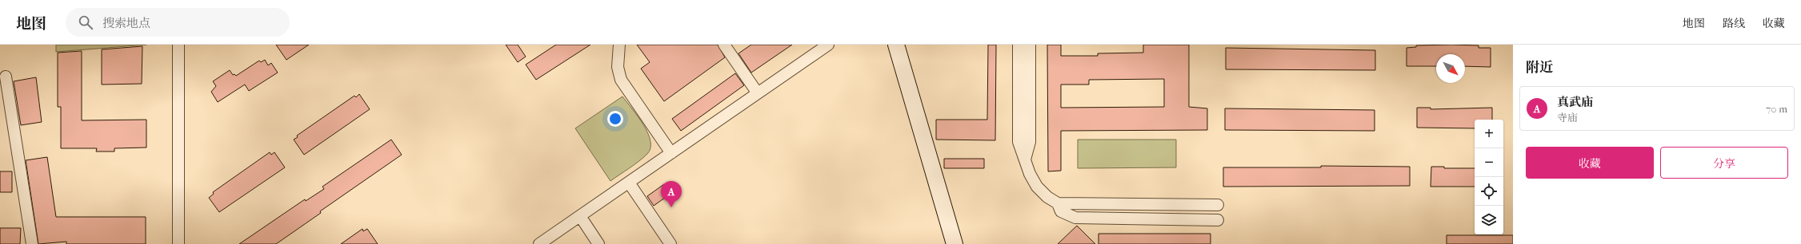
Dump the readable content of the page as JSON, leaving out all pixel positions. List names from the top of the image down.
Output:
{
  "north": "bottom right",
  "page": {
    "header": "地图",
    "search": "搜索地点",
    "nav": ["地图", "路线", "收藏"],
    "heading": "附近",
    "list": [
      {
        "mark": "A",
        "name": "真武庙",
        "note": "寺庙",
        "value": "70 m"
      }
    ],
    "map_buttons": ["+", "−"],
    "buttons": ["收藏", "分享"],
    "pins": "A"
  }
}
